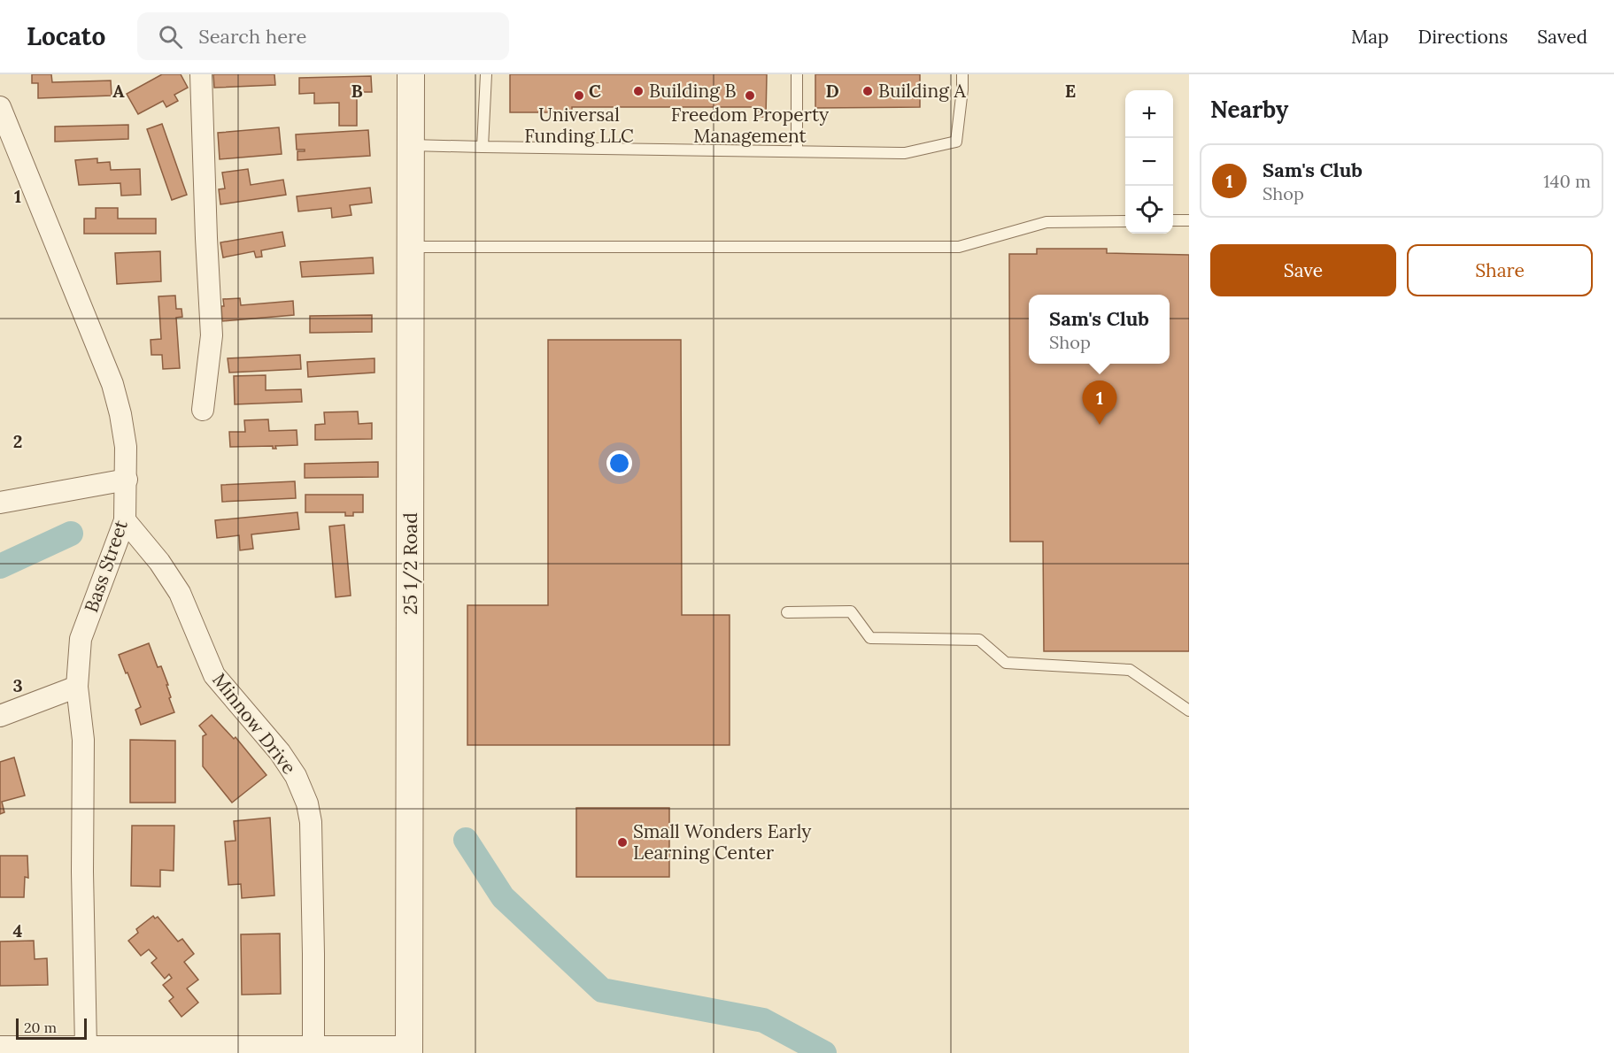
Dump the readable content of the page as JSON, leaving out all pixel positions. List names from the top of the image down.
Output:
{
  "streets": {
    "street": ["25 1/2 Road", "Bass Street", "Minnow Drive"]
  },
  "crossings": [
    ["Bass Street", "Minnow Drive"]
  ],
  "places": [
    "Building B",
    "Building A",
    "Universal Funding LLC",
    "Freedom Property Management",
    "Small Wonders Early Learning Center"
  ],
  "scale_bar": "20 m",
  "page": {
    "header": "Locato",
    "search": "Search here",
    "nav": ["Map", "Directions", "Saved"],
    "heading": "Nearby",
    "map_buttons": ["+", "−"],
    "list": [
      {
        "mark": "1",
        "name": "Sam's Club",
        "note": "Shop",
        "value": "140 m"
      }
    ],
    "buttons": ["Save", "Share"],
    "popup": ["Sam's Club", "Shop"],
    "pins": "1",
    "scale": "20 m"
  },
  "grid": {
    "columns": [
      "A",
      "B",
      "C",
      "D",
      "E"
    ],
    "rows": [
      "1",
      "2",
      "3",
      "4"
    ]
  }
}
